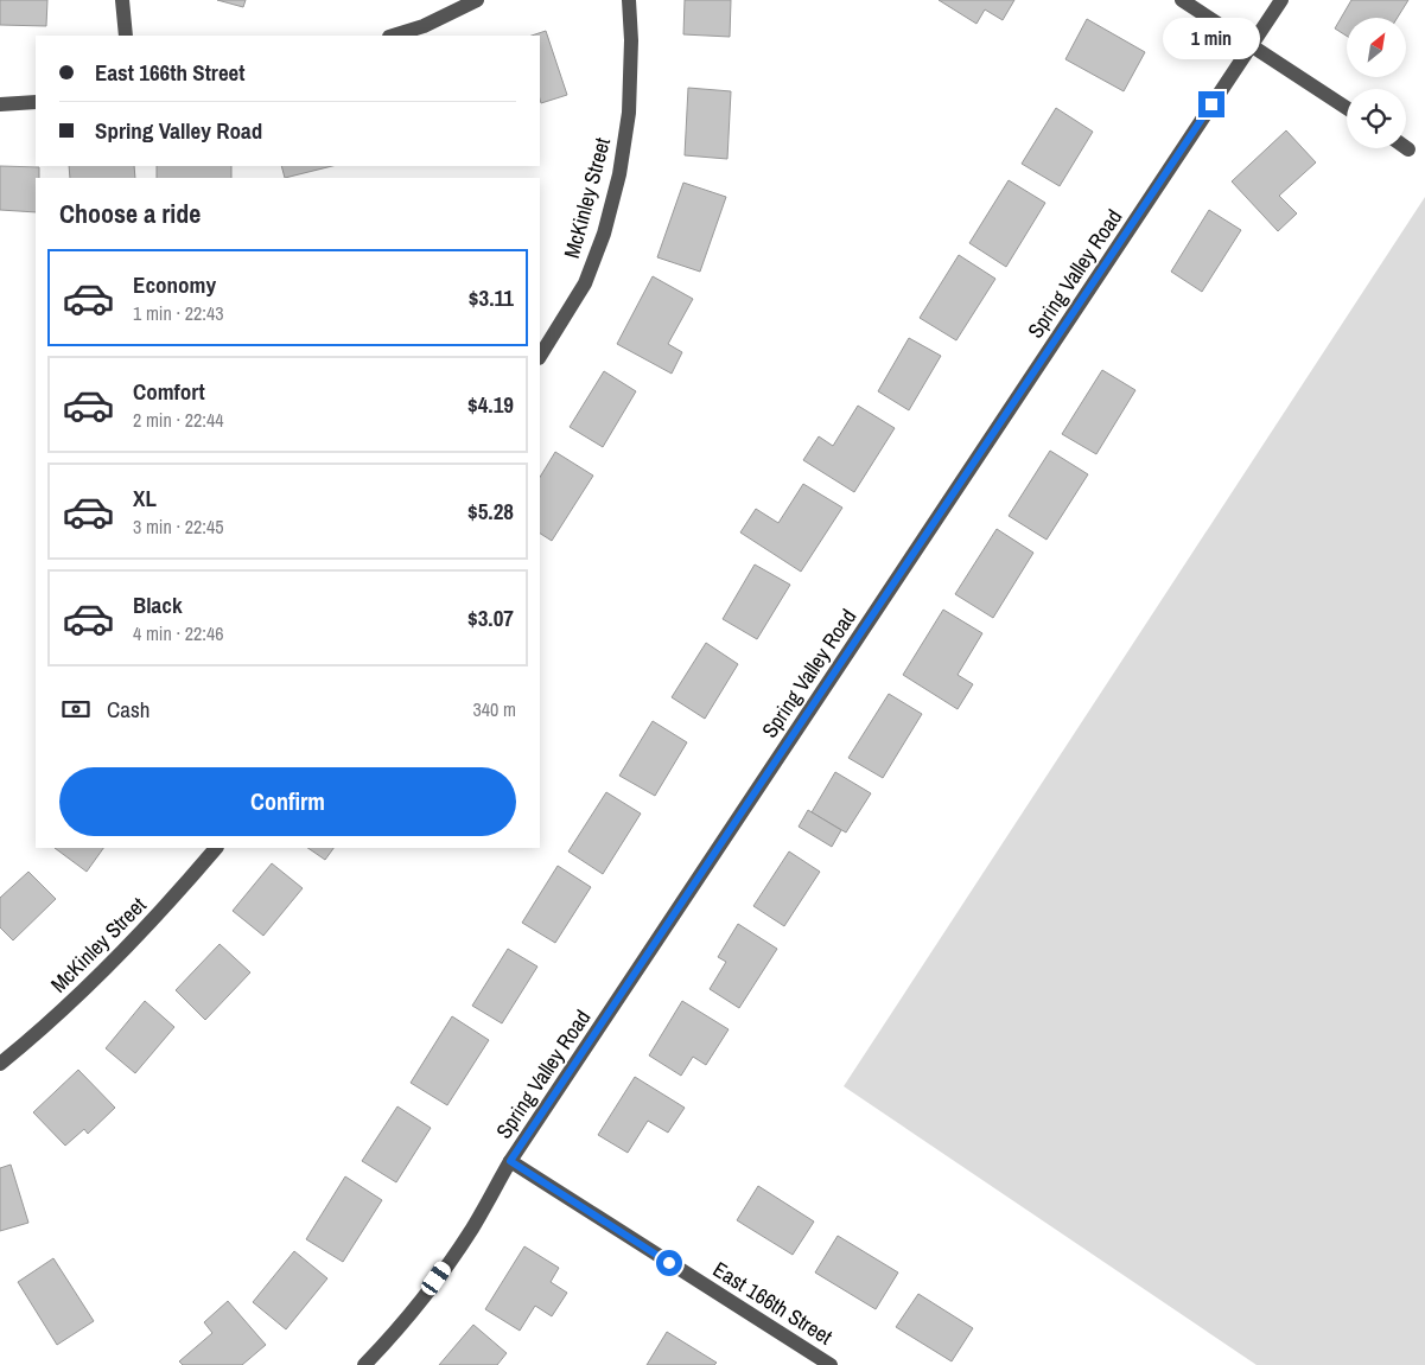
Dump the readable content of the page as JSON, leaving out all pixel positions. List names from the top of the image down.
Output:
{
  "streets": {
    "street": ["McKinley Street", "Spring Valley Road", "East 166th Street"]
  },
  "crossings": [
    ["Spring Valley Road", "East 166th Street"]
  ],
  "north": "top right",
  "page": {
    "bubble": "1 min",
    "banner": ["East 166th Street", "Spring Valley Road"],
    "heading": "Choose a ride",
    "list": [
      {
        "name": "Economy",
        "note": "1 min · 22:43",
        "value": "$3.11"
      },
      {
        "name": "Comfort",
        "note": "2 min · 22:44",
        "value": "$4.19"
      },
      {
        "name": "XL",
        "note": "3 min · 22:45",
        "value": "$5.28"
      },
      {
        "name": "Black",
        "note": "4 min · 22:46",
        "value": "$3.07"
      }
    ],
    "pay": ["Cash", "340 m"],
    "buttons": "Confirm"
  }
}
